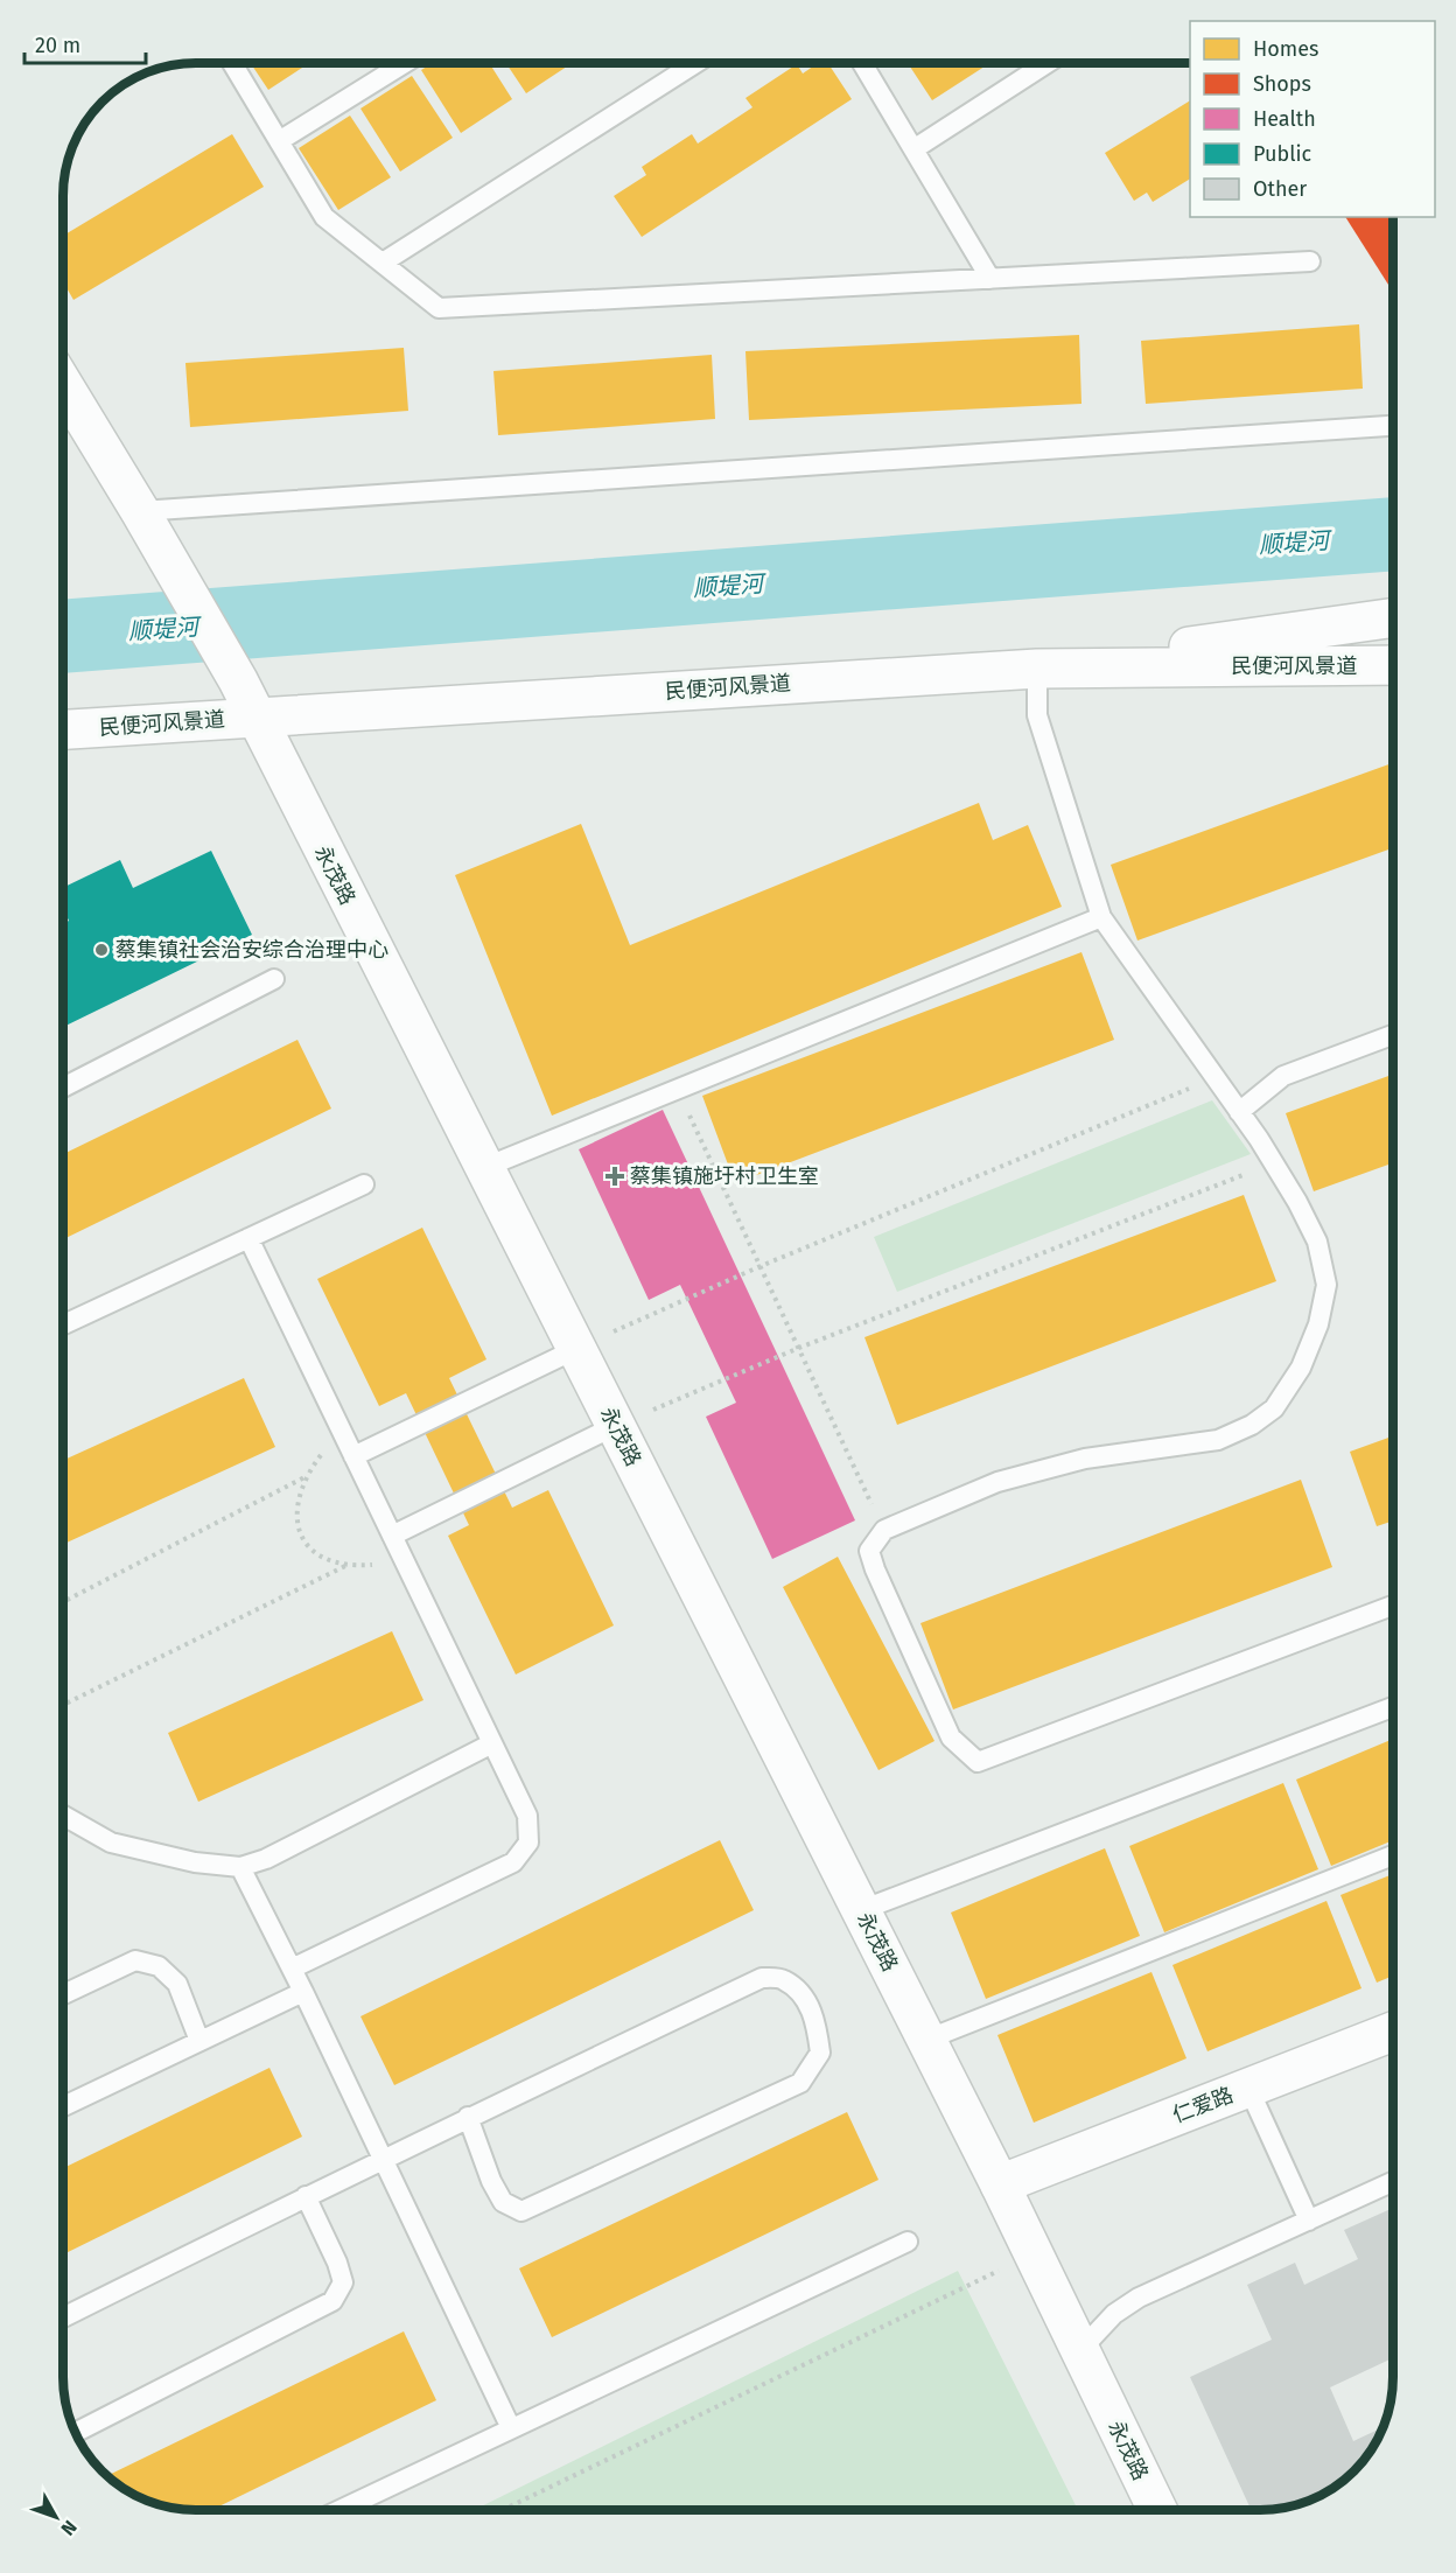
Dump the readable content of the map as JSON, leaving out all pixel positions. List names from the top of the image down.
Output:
{
  "streets": {
    "street": ["民便河风景道", "永茂路", "仁爱路"]
  },
  "crossings": [
    ["民便河风景道", "永茂路"],
    ["永茂路", "仁爱路"]
  ],
  "water": ["顺堤河"],
  "places": {
    "other": ["蔡集镇社会治安综合治理中心"],
    "health": ["蔡集镇施圩村卫生室"]
  },
  "legend": [
    "Homes",
    "Shops",
    "Health",
    "Public",
    "Other"
  ],
  "scale_bar": "20 m",
  "north": "bottom right"
}
